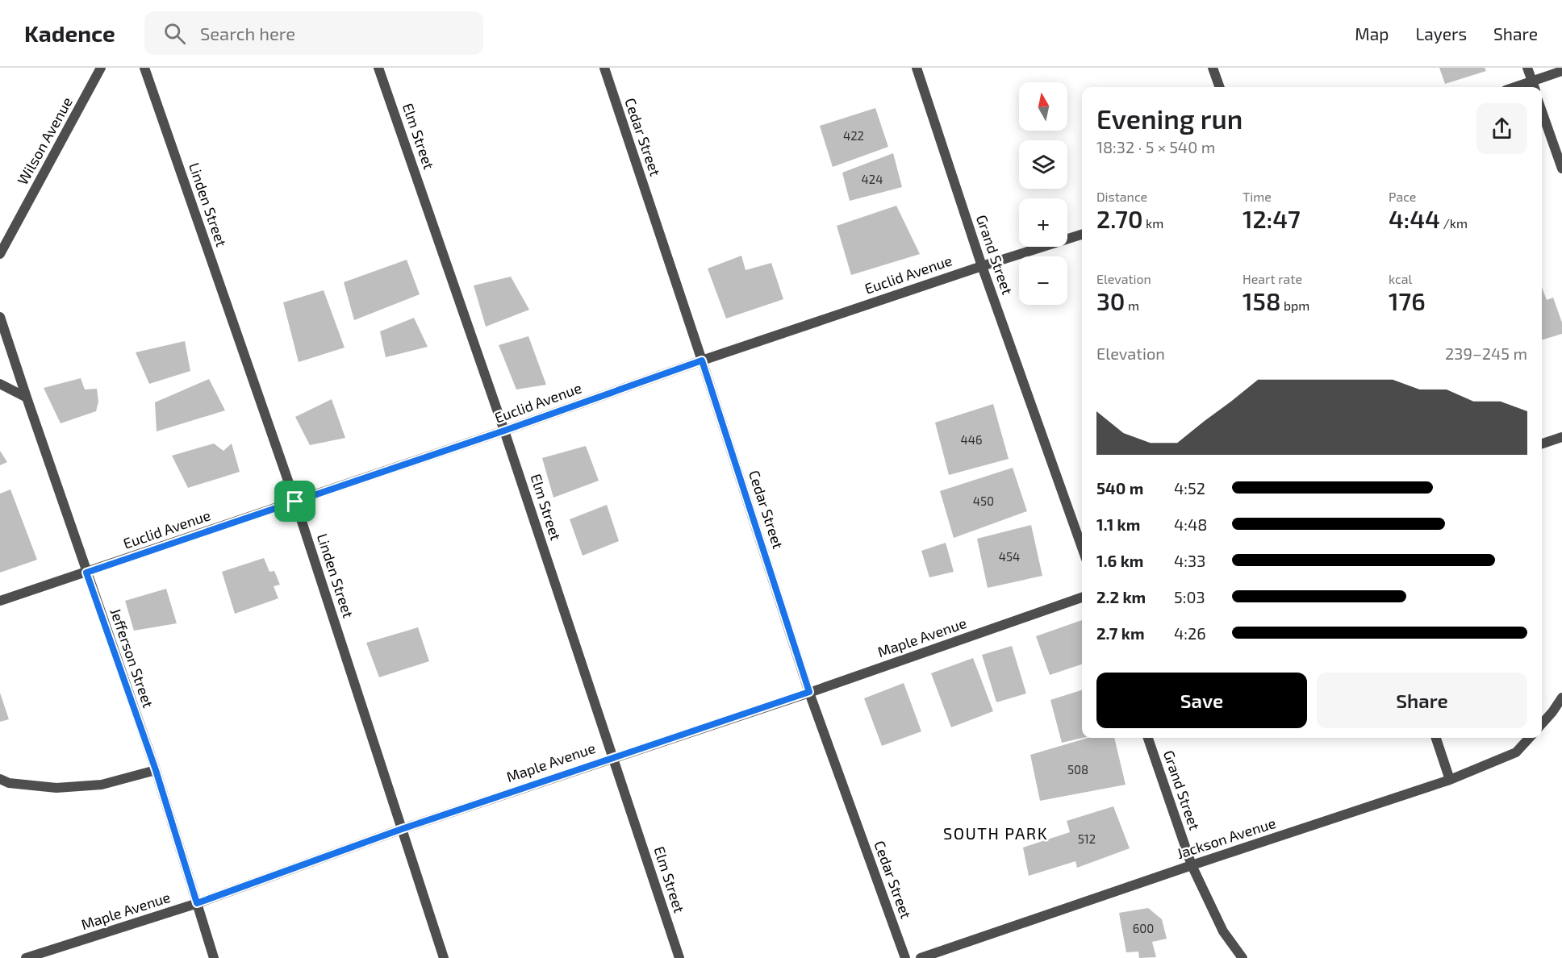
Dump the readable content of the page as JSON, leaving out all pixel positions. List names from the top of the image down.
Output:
{
  "streets": {
    "street": [
      "Elm Street",
      "Cedar Street",
      "Wilson Avenue",
      "Linden Street",
      "Grand Street",
      "Euclid Avenue",
      "Maple Avenue",
      "Jefferson Street",
      "Jackson Avenue"
    ]
  },
  "crossings": [
    ["Elm Street", "Euclid Avenue"],
    ["Elm Street", "Maple Avenue"],
    ["Cedar Street", "Euclid Avenue"],
    ["Cedar Street", "Maple Avenue"],
    ["Linden Street", "Euclid Avenue"],
    ["Linden Street", "Maple Avenue"],
    ["Grand Street", "Euclid Avenue"],
    ["Grand Street", "Jackson Avenue"],
    ["Euclid Avenue", "Jefferson Street"],
    ["Maple Avenue", "Jefferson Street"]
  ],
  "districts": ["SOUTH PARK"],
  "house_numbers": [
    "422",
    "424",
    "446",
    "450",
    "454",
    "508",
    "512",
    "600"
  ],
  "north": "top",
  "page": {
    "header": "Kadence",
    "search": "Search here",
    "nav": ["Map", "Layers", "Share"],
    "map_buttons": ["+", "−"],
    "heading": ["Evening run", "18:32 · 5 × 540 m"],
    "stats": [
      ["Distance", "2.70 km"],
      ["Time", "12:47"],
      ["Pace", "4:44 /km"],
      ["Elevation", "30 m"],
      ["Heart rate", "158 bpm"],
      ["kcal", "176"]
    ],
    "chart": ["Elevation", "239–245 m"],
    "list": [
      {
        "name": "540 m",
        "note": "4:52"
      },
      {
        "name": "1.1 km",
        "note": "4:48"
      },
      {
        "name": "1.6 km",
        "note": "4:33"
      },
      {
        "name": "2.2 km",
        "note": "5:03"
      },
      {
        "name": "2.7 km",
        "note": "4:26"
      }
    ],
    "buttons": ["Save", "Share"]
  }
}
